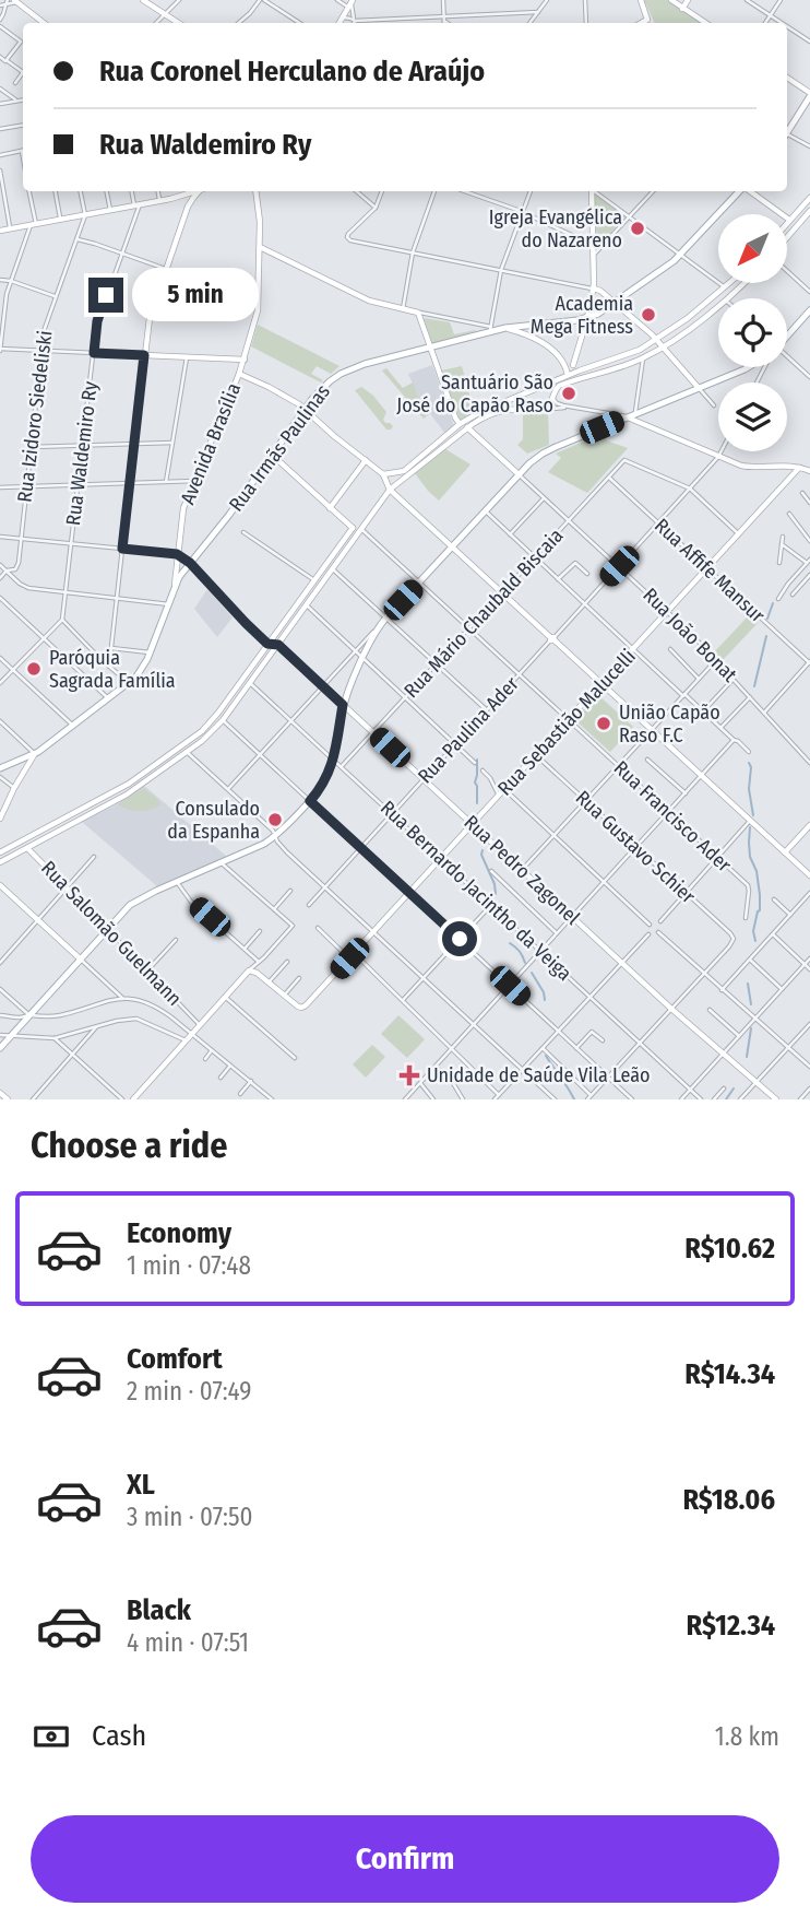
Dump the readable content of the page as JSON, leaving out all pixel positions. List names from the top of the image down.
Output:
{
  "streets": {
    "main road": ["Avenida Brasília", "Rua Irmãs Paulinas"],
    "street": [
      "Rua Izidoro Siedeliski",
      "Rua Waldemiro Ry",
      "Rua Affife Mansur",
      "Rua Mário Chaubald Biscaia",
      "Rua João Bonat",
      "Rua Sebastião Malucelli",
      "Rua Paulina Ader",
      "Rua Francisco Ader",
      "Rua Gustavo Schier",
      "Rua Pedro Zagonel",
      "Rua Bernardo Jacintho da Veiga",
      "Rua Salomão Guelmann"
    ]
  },
  "crossings": [
    ["Avenida Brasília", "Rua Irmãs Paulinas"],
    ["Rua Affife Mansur", "Rua Mário Chaubald Biscaia"],
    ["Rua Affife Mansur", "Rua Sebastião Malucelli"],
    ["Rua Affife Mansur", "Rua Paulina Ader"],
    ["Rua Mário Chaubald Biscaia", "Rua João Bonat"],
    ["Rua Mário Chaubald Biscaia", "Rua Paulina Ader"],
    ["Rua Mário Chaubald Biscaia", "Rua Francisco Ader"],
    ["Rua Mário Chaubald Biscaia", "Rua Pedro Zagonel"],
    ["Rua Mário Chaubald Biscaia", "Rua Bernardo Jacintho da Veiga"],
    ["Rua João Bonat", "Rua Sebastião Malucelli"],
    ["Rua João Bonat", "Rua Paulina Ader"],
    ["Rua Sebastião Malucelli", "Rua Francisco Ader"],
    ["Rua Sebastião Malucelli", "Rua Gustavo Schier"],
    ["Rua Sebastião Malucelli", "Rua Pedro Zagonel"],
    ["Rua Sebastião Malucelli", "Rua Bernardo Jacintho da Veiga"],
    ["Rua Paulina Ader", "Rua Francisco Ader"],
    ["Rua Paulina Ader", "Rua Pedro Zagonel"],
    ["Rua Paulina Ader", "Rua Bernardo Jacintho da Veiga"]
  ],
  "places": {
    "other": [
      "Igreja Evangélica do Nazareno",
      "Academia Mega Fitness",
      "Santuário São José do Capão Raso",
      "Paróquia Sagrada Família",
      "União Capão Raso F.C",
      "Consulado da Espanha"
    ],
    "health": ["Unidade de Saúde Vila Leão"]
  },
  "north": "bottom left",
  "page": {
    "banner": ["Rua Coronel Herculano de Araújo", "Rua Waldemiro Ry"],
    "bubble": "5 min",
    "heading": "Choose a ride",
    "list": [
      {
        "name": "Economy",
        "note": "1 min · 07:48",
        "value": "R$10.62"
      },
      {
        "name": "Comfort",
        "note": "2 min · 07:49",
        "value": "R$14.34"
      },
      {
        "name": "XL",
        "note": "3 min · 07:50",
        "value": "R$18.06"
      },
      {
        "name": "Black",
        "note": "4 min · 07:51",
        "value": "R$12.34"
      }
    ],
    "pay": ["Cash", "1.8 km"],
    "buttons": "Confirm"
  }
}
